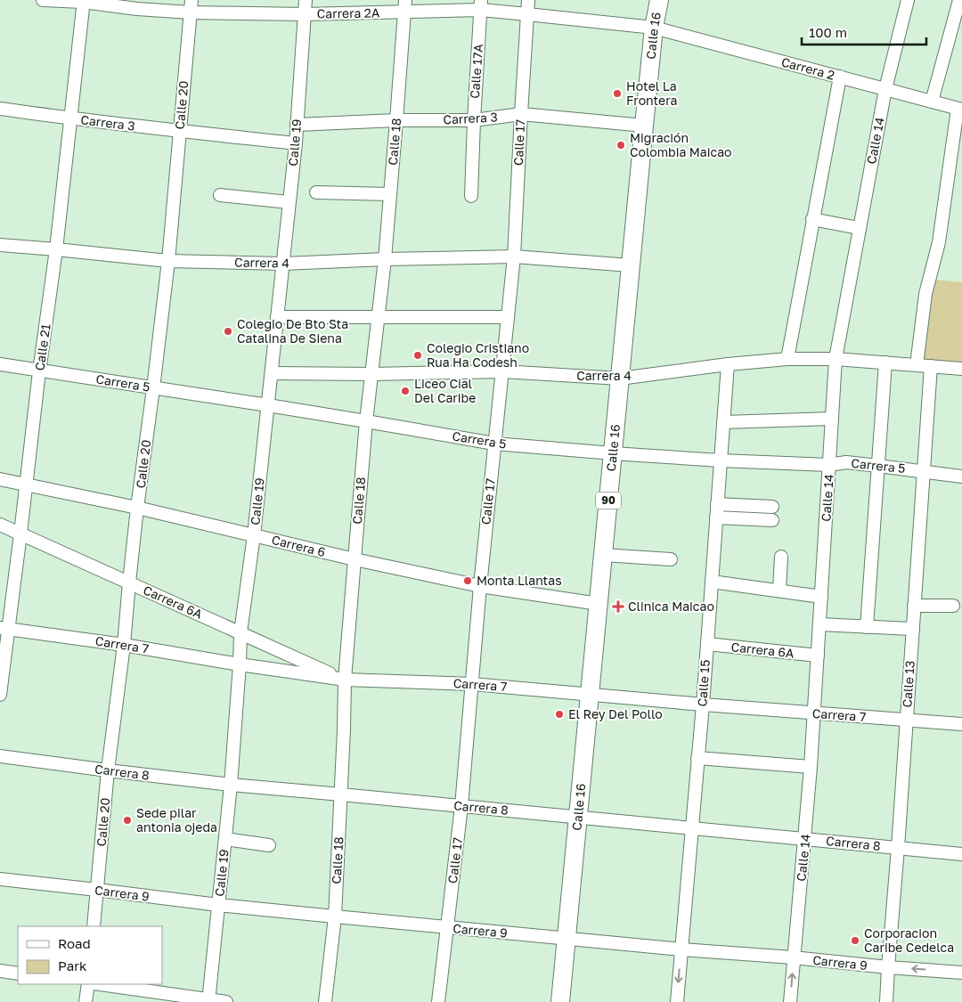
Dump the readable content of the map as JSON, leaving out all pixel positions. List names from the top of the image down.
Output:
{
  "streets": {
    "highway": ["Calle 16", "90"],
    "street": [
      "Carrera 2A",
      "Carrera 2",
      "Calle 17A",
      "Calle 20",
      "Carrera 3",
      "Calle 14",
      "Calle 18",
      "Calle 19",
      "Calle 17",
      "Carrera 4",
      "Calle 21",
      "Carrera 5",
      "Carrera 6",
      "Carrera 6A",
      "Carrera 7",
      "Calle 15",
      "Calle 13",
      "Carrera 8",
      "Carrera 9"
    ]
  },
  "crossings": [
    ["Carrera 2A", "Calle 16"],
    ["Carrera 2A", "Carrera 2"],
    ["Carrera 2A", "Calle 17A"],
    ["Carrera 2A", "Calle 20"],
    ["Carrera 2A", "Calle 18"],
    ["Carrera 2A", "Calle 19"],
    ["Carrera 2A", "Calle 17"],
    ["Carrera 2A", "Calle 21"],
    ["Calle 16", "Carrera 2"],
    ["Calle 16", "Carrera 3"],
    ["Calle 16", "Carrera 4"],
    ["Calle 16", "Carrera 5"],
    ["Calle 16", "Carrera 6"],
    ["Calle 16", "Carrera 7"],
    ["Calle 16", "Carrera 8"],
    ["Calle 16", "Carrera 9"],
    ["Carrera 2", "Calle 14"],
    ["Calle 17A", "Carrera 3"],
    ["Calle 20", "Carrera 3"],
    ["Calle 20", "Carrera 4"],
    ["Calle 20", "Carrera 5"],
    ["Calle 20", "Carrera 6"],
    ["Calle 20", "Carrera 6A"],
    ["Calle 20", "Carrera 7"],
    ["Calle 20", "Carrera 8"],
    ["Calle 20", "Carrera 9"],
    ["Carrera 3", "Calle 18"],
    ["Carrera 3", "Calle 19"],
    ["Carrera 3", "Calle 17"],
    ["Carrera 3", "Calle 21"],
    ["Calle 14", "Carrera 4"],
    ["Calle 14", "Carrera 5"],
    ["Calle 14", "Carrera 6A"],
    ["Calle 14", "Carrera 7"],
    ["Calle 14", "Carrera 8"],
    ["Calle 14", "Carrera 9"],
    ["Calle 18", "Carrera 4"],
    ["Calle 18", "Carrera 5"],
    ["Calle 18", "Carrera 6"],
    ["Calle 18", "Carrera 6A"],
    ["Calle 18", "Carrera 7"],
    ["Calle 18", "Carrera 8"],
    ["Calle 18", "Carrera 9"],
    ["Calle 19", "Carrera 4"],
    ["Calle 19", "Carrera 5"],
    ["Calle 19", "Carrera 6"],
    ["Calle 19", "Carrera 6A"],
    ["Calle 19", "Carrera 7"],
    ["Calle 19", "Carrera 8"],
    ["Calle 19", "Carrera 9"],
    ["Calle 17", "Carrera 4"],
    ["Calle 17", "Carrera 5"],
    ["Calle 17", "Carrera 6"],
    ["Calle 17", "Carrera 7"],
    ["Calle 17", "Carrera 8"],
    ["Calle 17", "Carrera 9"],
    ["Carrera 4", "Calle 21"],
    ["Carrera 4", "Calle 15"],
    ["Carrera 4", "Calle 13"],
    ["Calle 21", "Carrera 5"],
    ["Calle 21", "Carrera 6"],
    ["Calle 21", "Carrera 6A"],
    ["Calle 21", "Carrera 7"],
    ["Carrera 5", "Calle 15"],
    ["Carrera 5", "Calle 13"],
    ["Carrera 6A", "Carrera 7"],
    ["Carrera 6A", "Calle 15"],
    ["Carrera 7", "Calle 15"],
    ["Carrera 7", "Calle 13"],
    ["Calle 15", "Carrera 8"],
    ["Calle 15", "Carrera 9"],
    ["Calle 13", "Carrera 8"],
    ["Calle 13", "Carrera 9"]
  ],
  "places": {
    "other": [
      "Hotel La Frontera",
      "Migración Colombia Maicao",
      "Colegio De Bto Sta Catalina De Siena",
      "Colegio Cristiano Rua Ha Codesh",
      "Liceo Cial Del Caribe",
      "Monta Llantas",
      "El Rey Del Pollo",
      "Sede pilar antonia ojeda",
      "Corporacion Caribe Cedelca"
    ],
    "health": ["Clinica Maicao"]
  },
  "legend": ["Road", "Park"],
  "scale_bar": "100 m"
}
